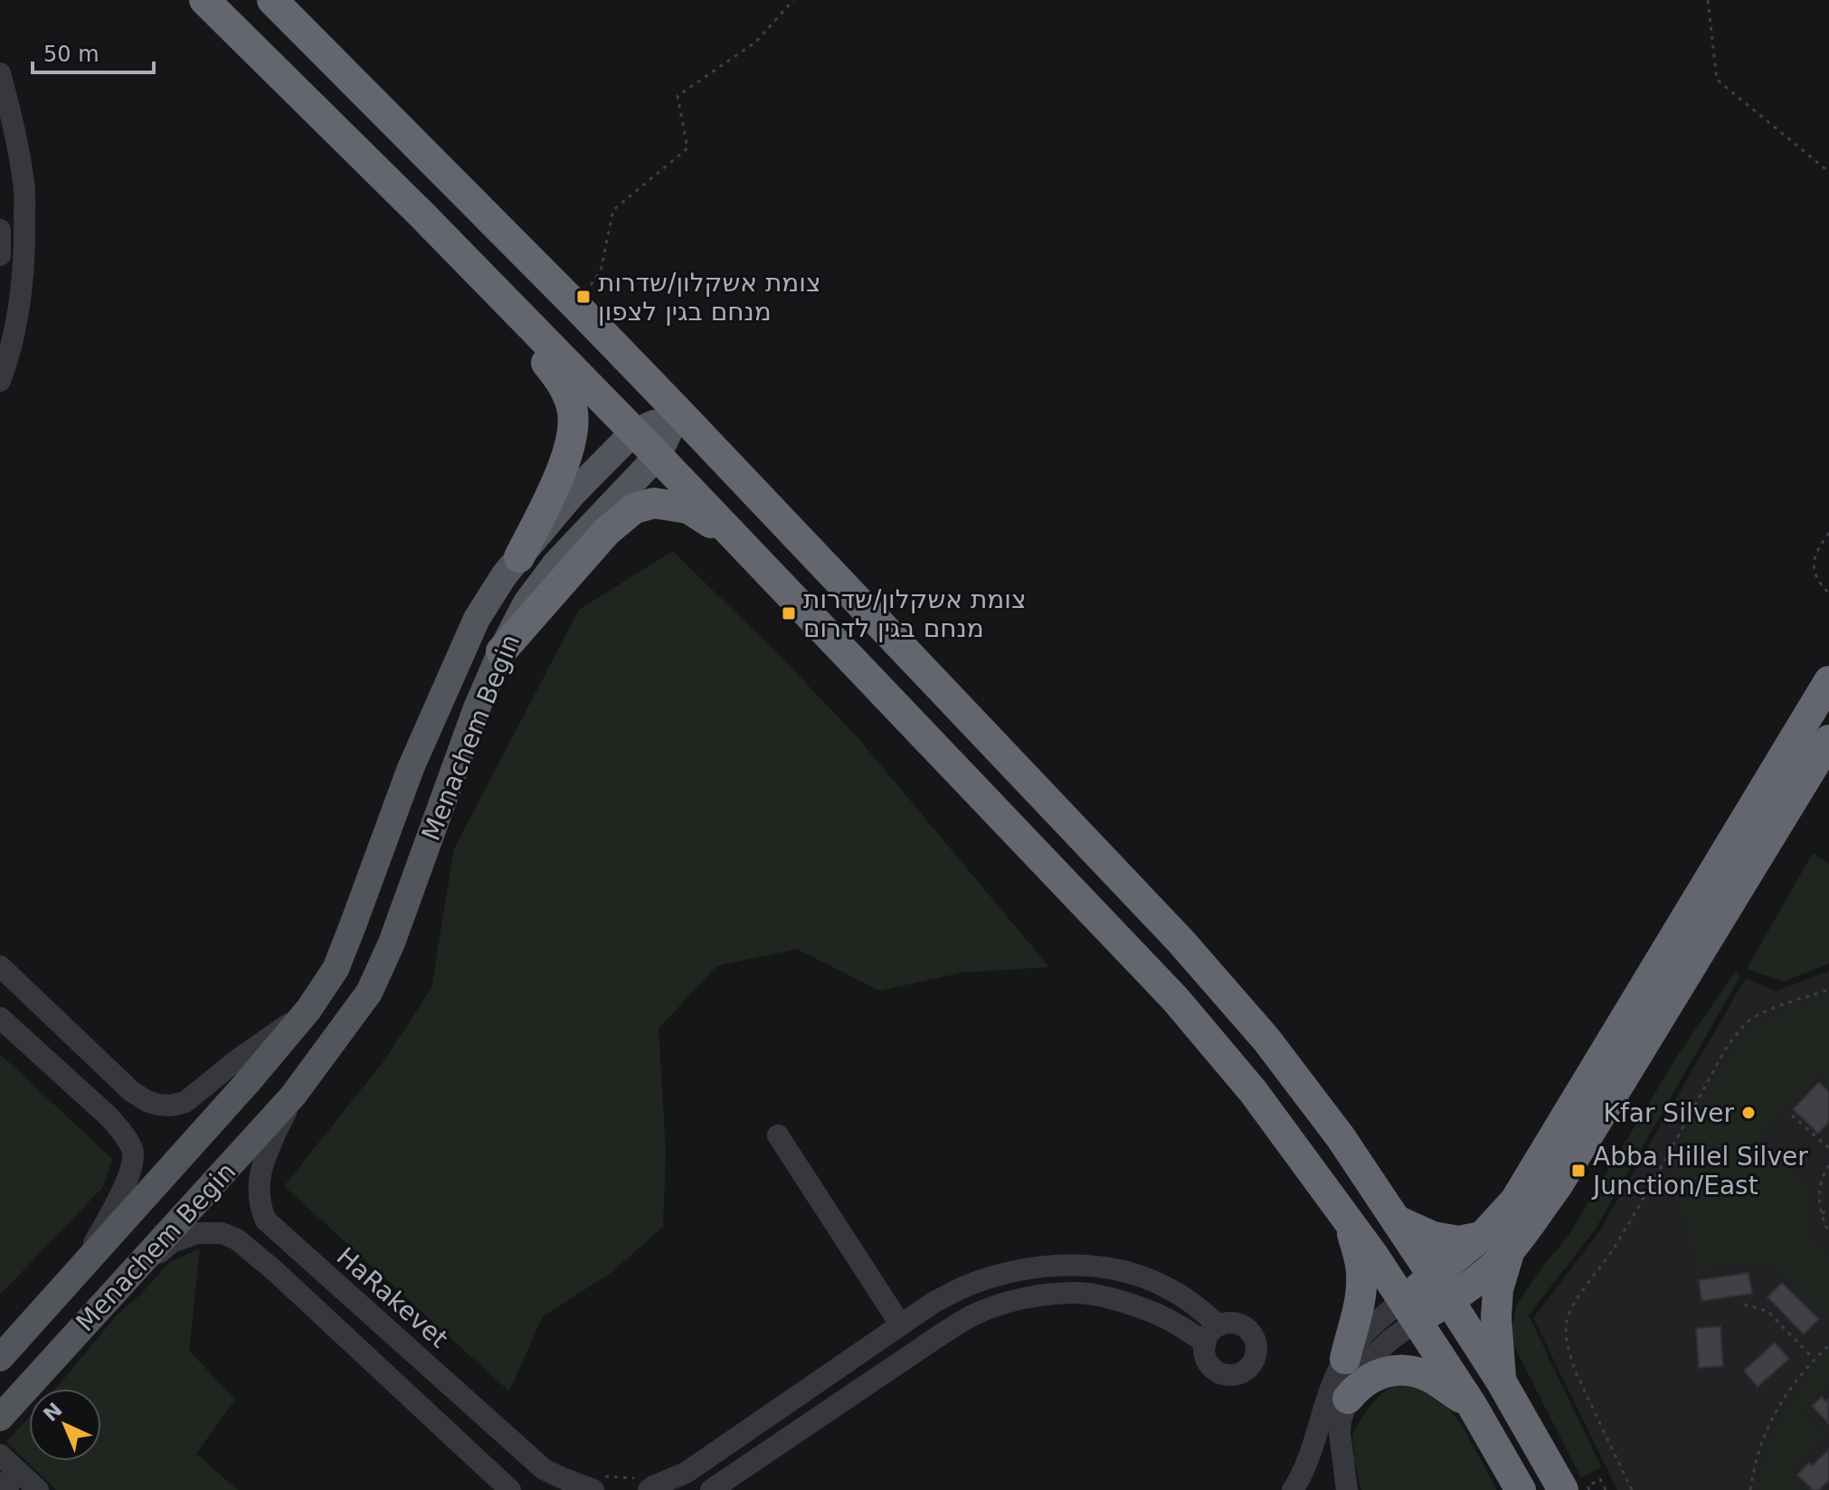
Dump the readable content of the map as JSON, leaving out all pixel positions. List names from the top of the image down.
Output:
{
  "streets": {
    "main road": ["Menachem Begin"],
    "street": ["HaRakevet"]
  },
  "crossings": [
    ["Menachem Begin", "HaRakevet"]
  ],
  "places": {
    "transit": ["צומת אשקלון/שדרות מנחם בגין לצפון", "צומת אשקלון/שדרות מנחם בגין לדרום", "Abba Hillel Silver Junction/East"],
    "other": ["Kfar Silver"]
  },
  "scale_bar": "50 m",
  "north": "top left"
}
